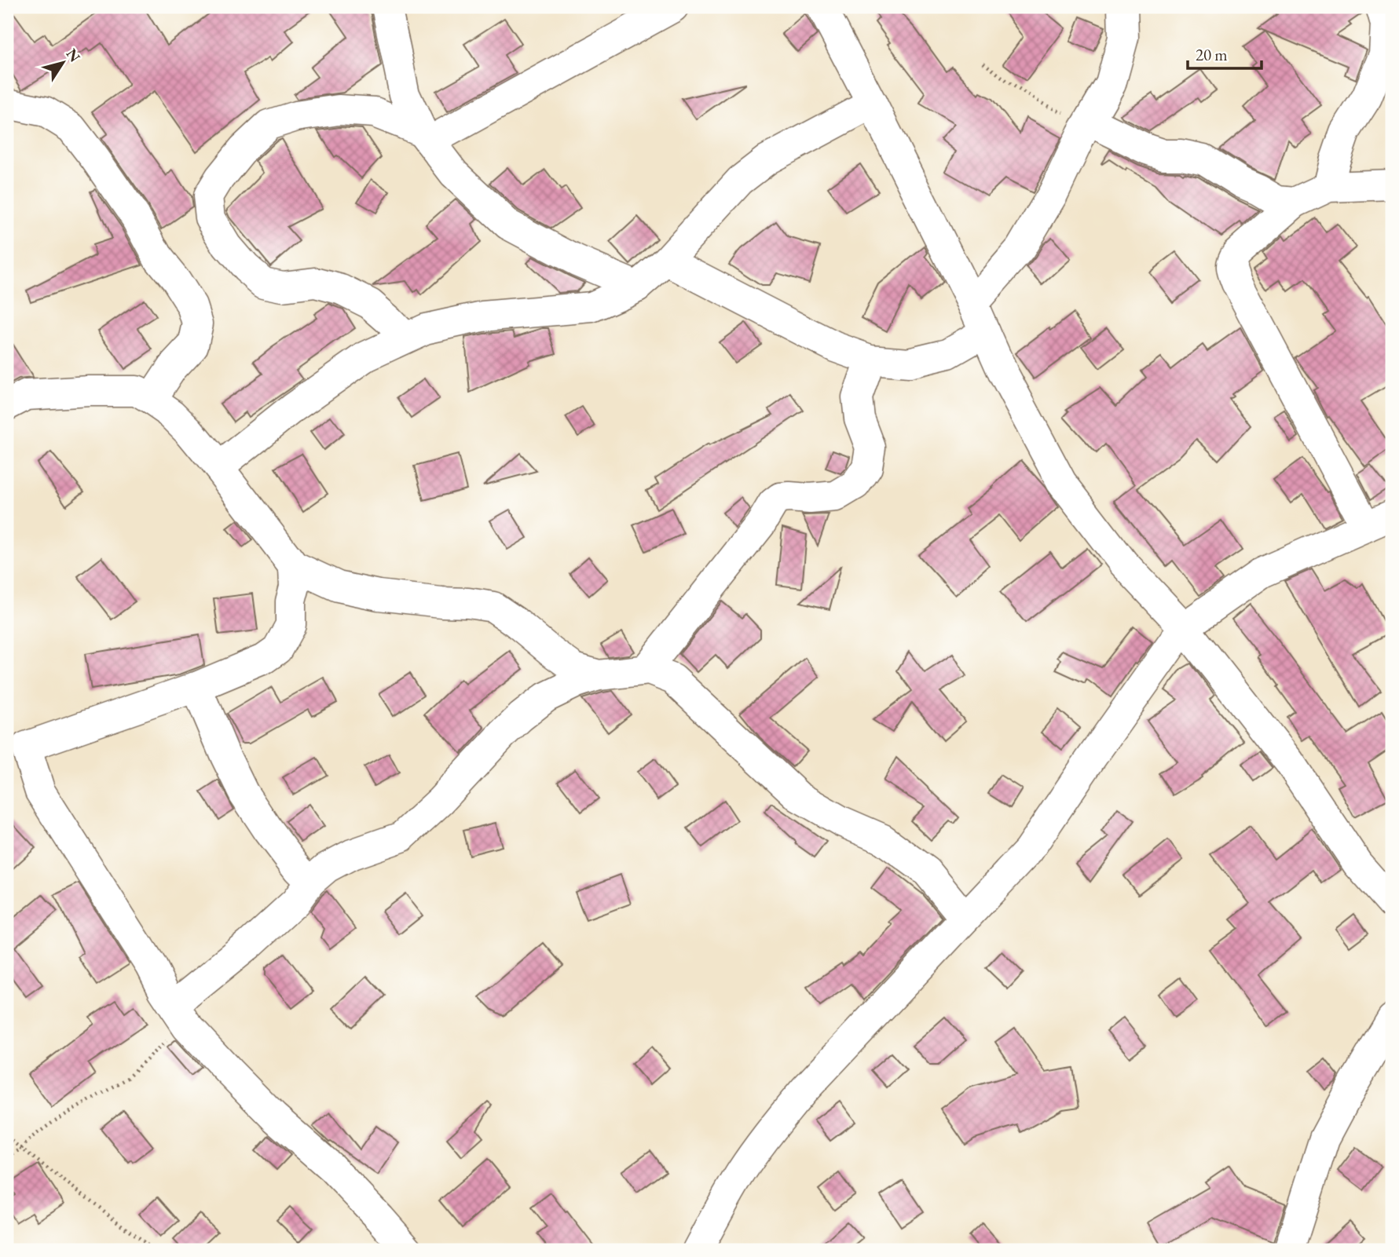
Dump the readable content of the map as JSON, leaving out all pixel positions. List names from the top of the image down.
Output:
{
  "scale_bar": "20 m",
  "north": "top right"
}
